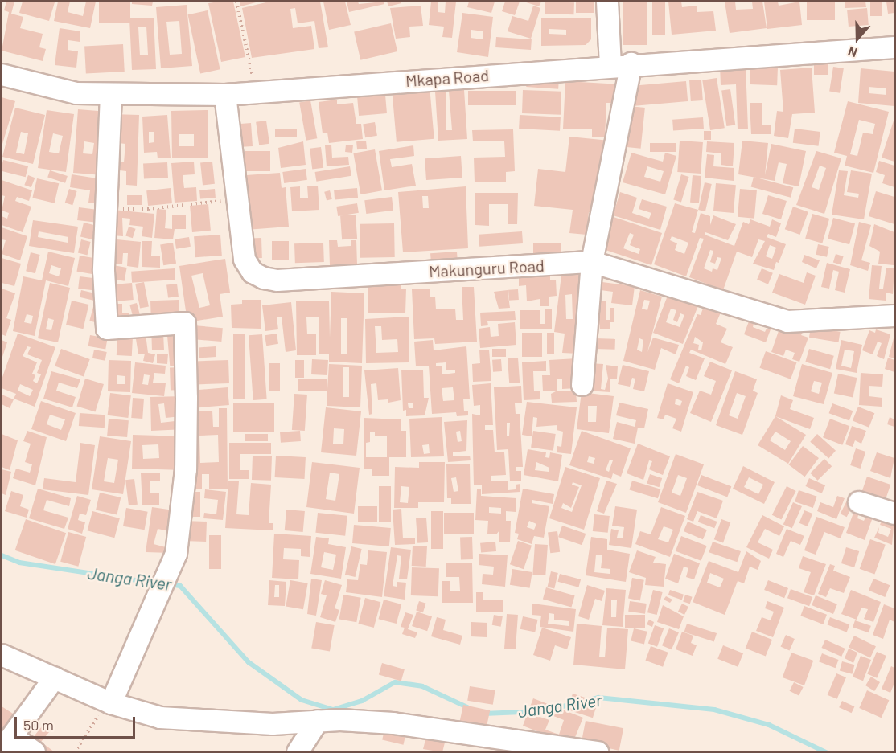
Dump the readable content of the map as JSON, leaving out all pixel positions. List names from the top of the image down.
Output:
{
  "streets": {
    "street": ["Mkapa Road", "Makunguru Road"]
  },
  "crossings": [
    ["Mkapa Road", "Makunguru Road"]
  ],
  "water": ["Janga River"],
  "scale_bar": "50 m",
  "north": "bottom"
}
